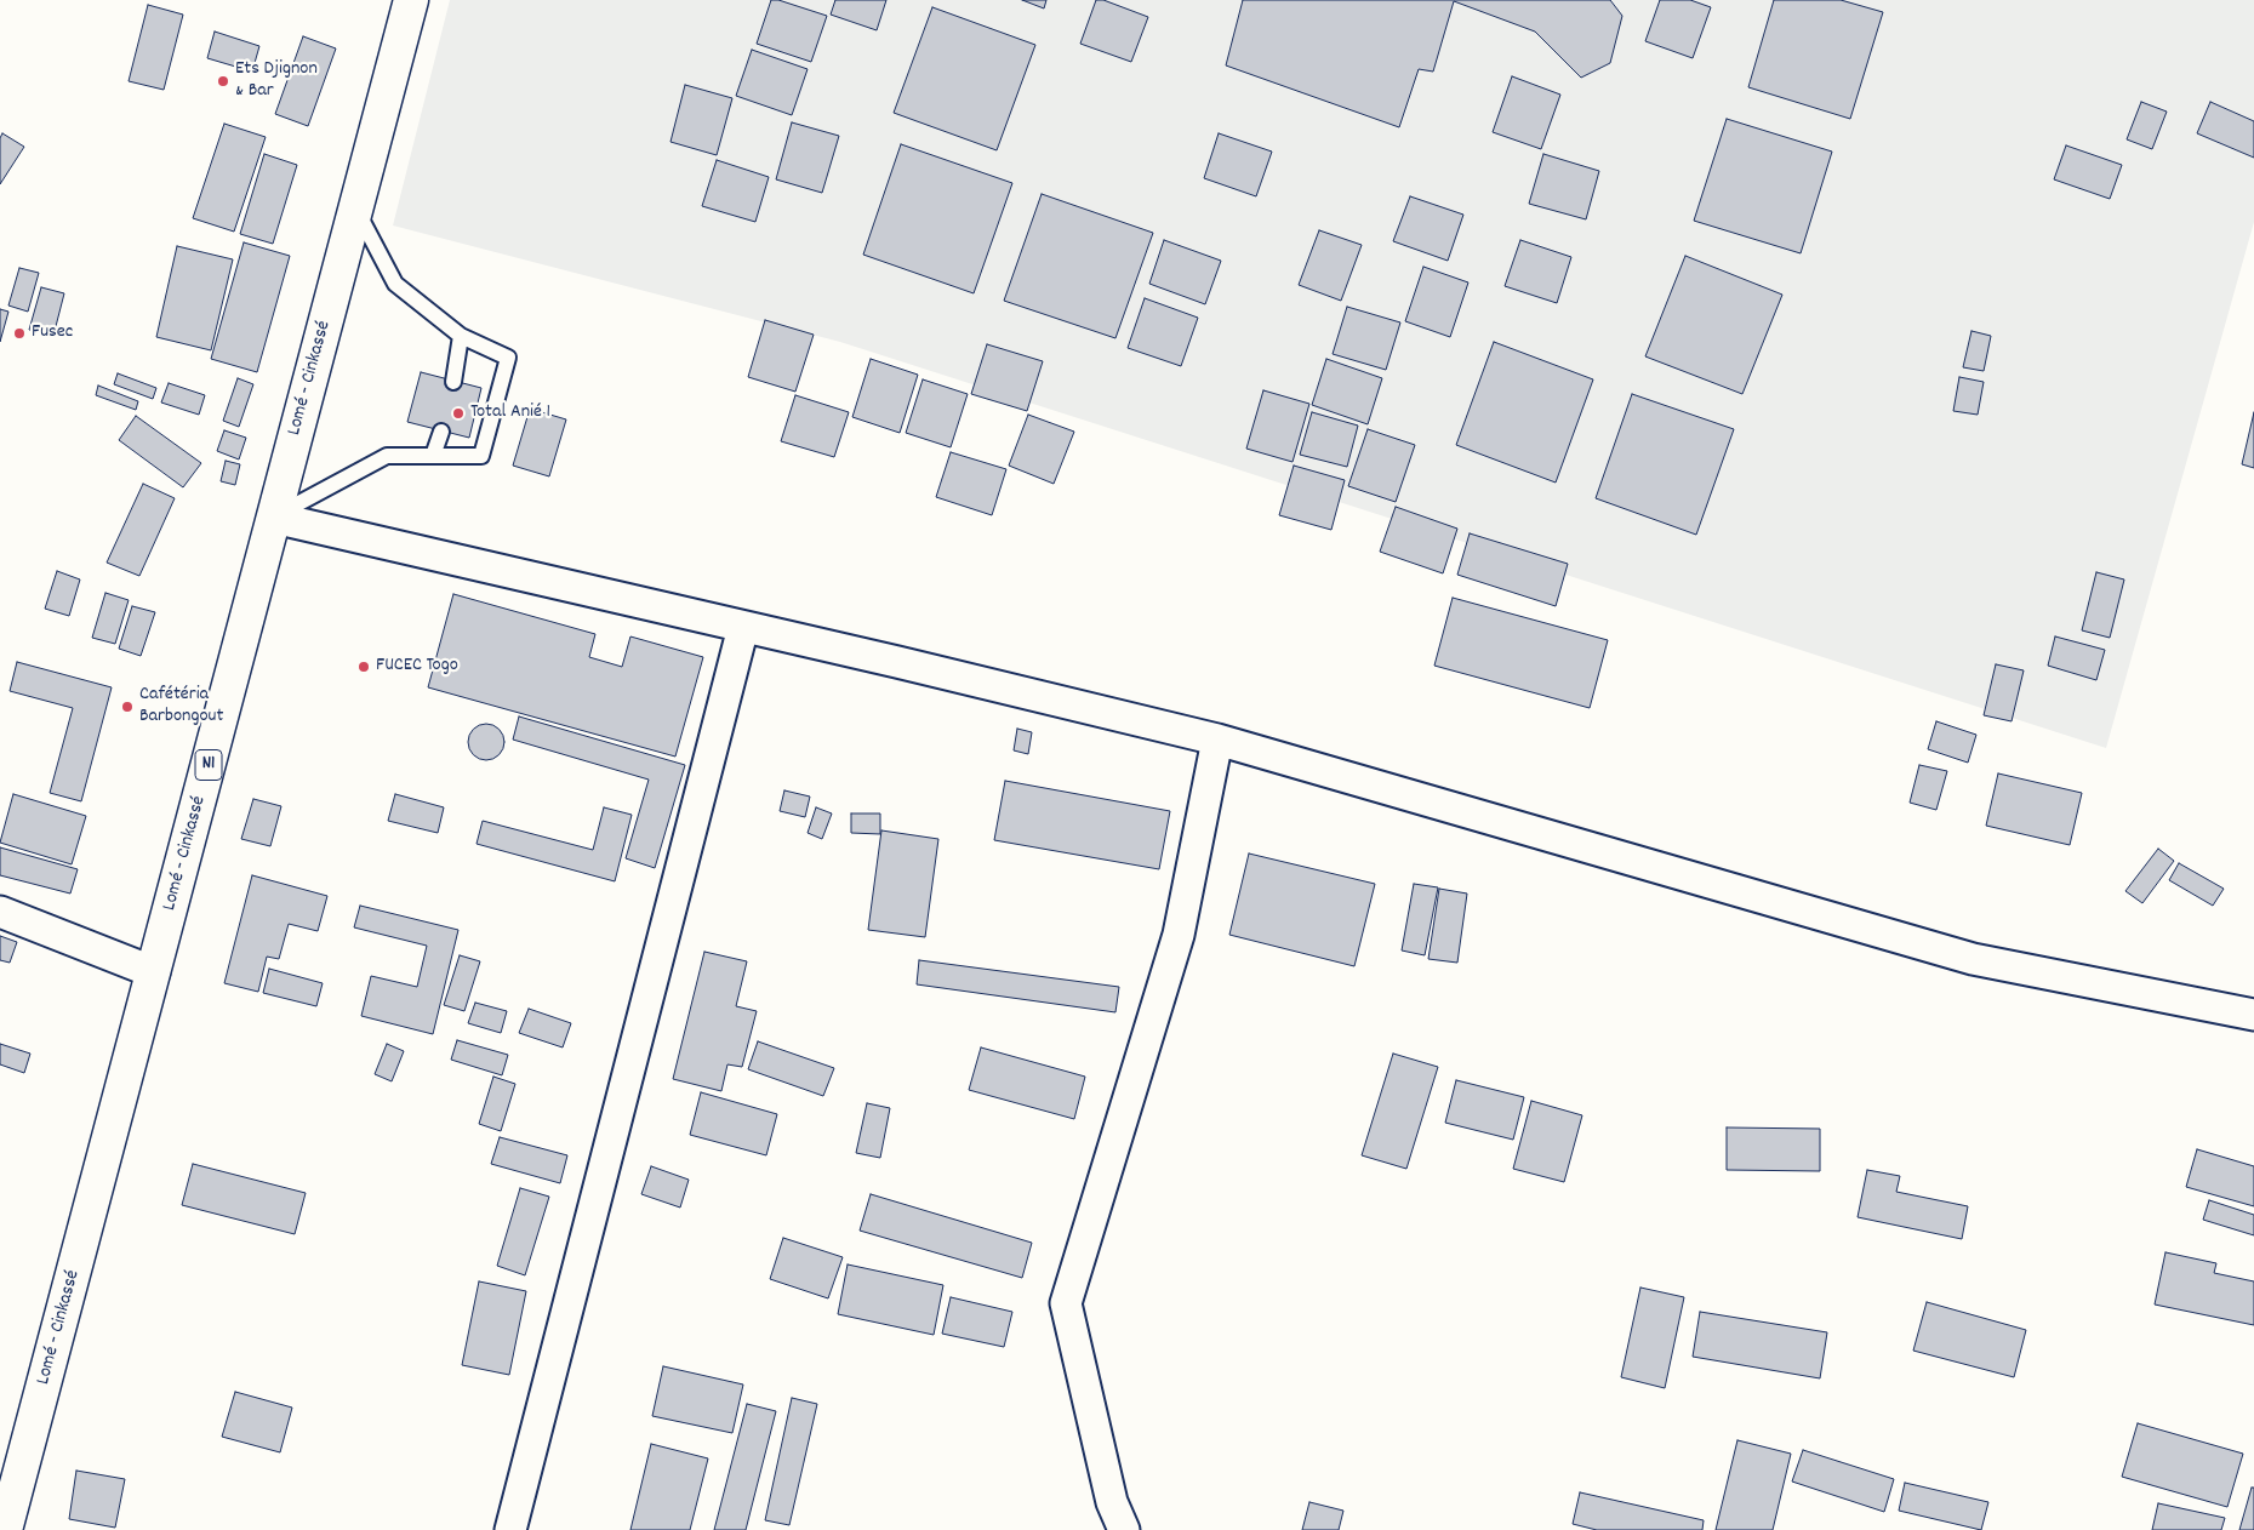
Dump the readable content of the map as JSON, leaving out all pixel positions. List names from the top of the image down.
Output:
{
  "streets": {
    "highway": ["Lomé - Cinkassé", "N1"]
  },
  "places": [
    "Ets Djignon & Bar",
    "Fusec",
    "Total Anié 1",
    "FUCEC Togo",
    "Cafétéria Barbongout"
  ]
}
